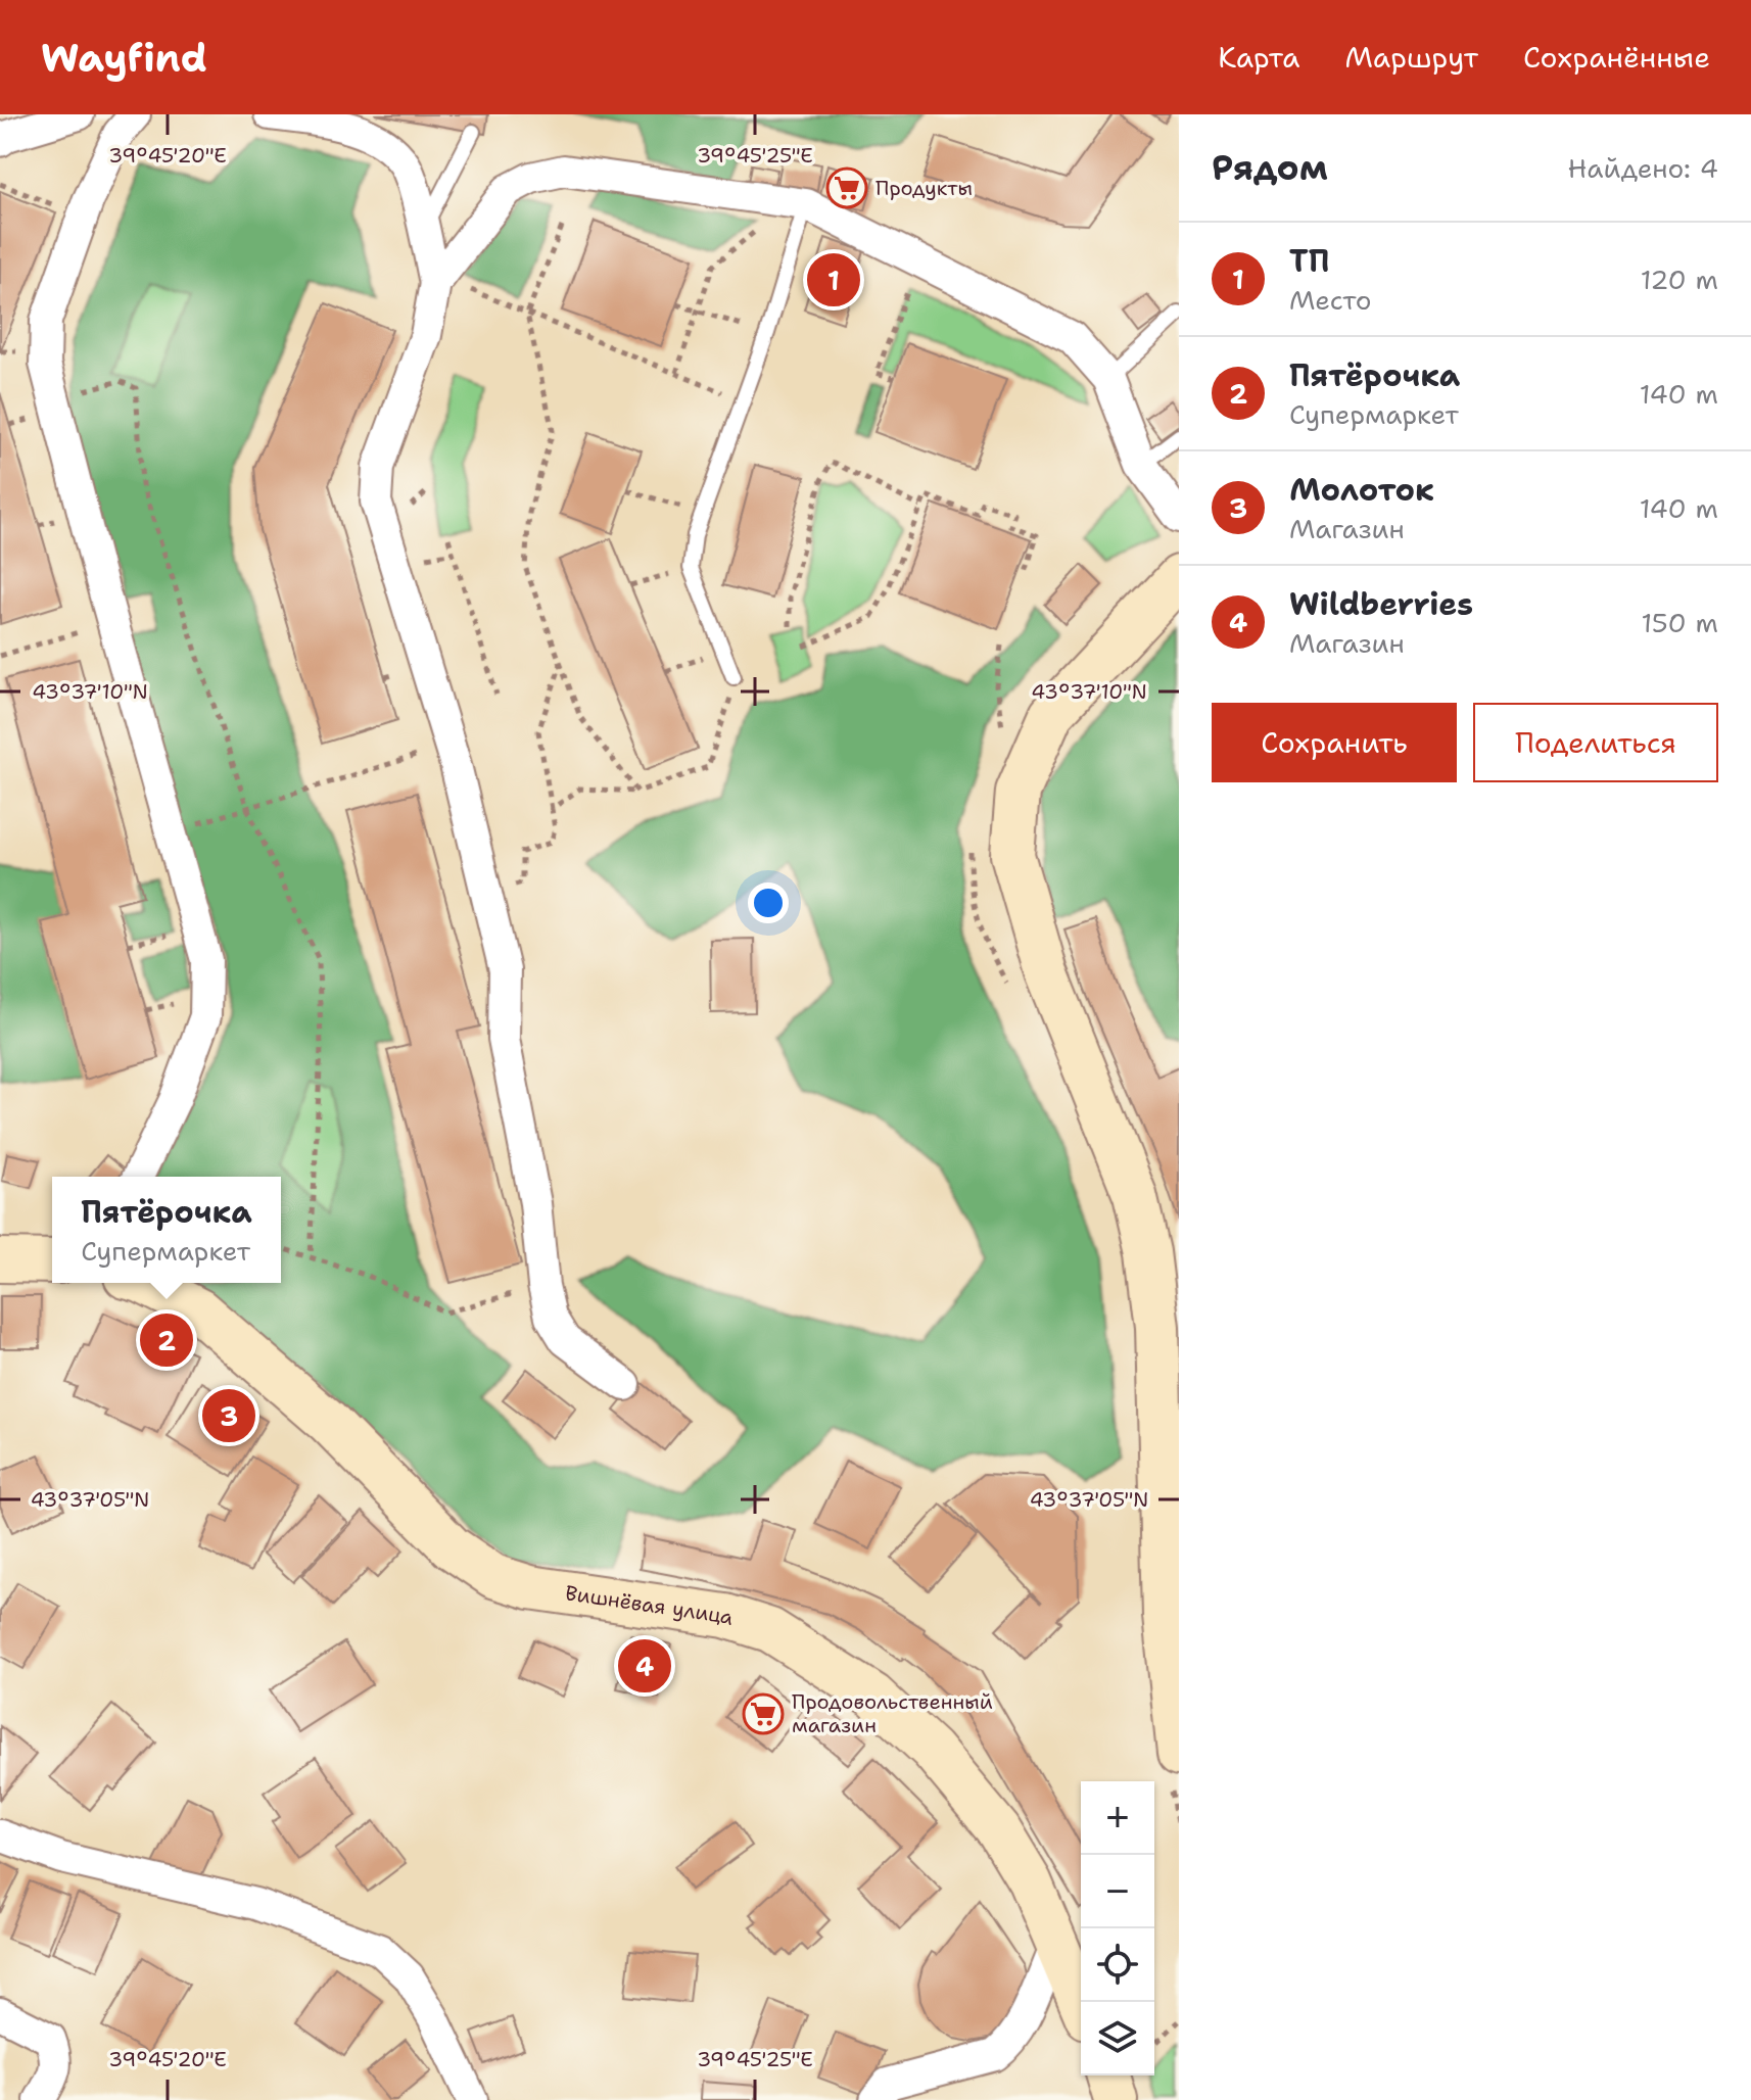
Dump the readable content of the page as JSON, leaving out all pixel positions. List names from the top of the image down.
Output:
{
  "streets": {
    "street": ["Вишнёвая улица"]
  },
  "places": {
    "supermarket": ["Продукты", "Продовольственный магазин"]
  },
  "page": {
    "header": "Wayfind",
    "nav": ["Карта", "Маршрут", "Сохранённые"],
    "heading": ["Рядом", "Найдено: 4"],
    "list": [
      {
        "mark": "1",
        "name": "ТП",
        "note": "Место",
        "value": "120 m"
      },
      {
        "mark": "2",
        "name": "Пятёрочка",
        "note": "Супермаркет",
        "value": "140 m"
      },
      {
        "mark": "3",
        "name": "Молоток",
        "note": "Магазин",
        "value": "140 m"
      },
      {
        "mark": "4",
        "name": "Wildberries",
        "note": "Магазин",
        "value": "150 m"
      }
    ],
    "pins": [
      "1",
      "2",
      "3",
      "4"
    ],
    "buttons": ["Сохранить", "Поделиться"],
    "popup": ["Пятёрочка", "Супермаркет"],
    "map_buttons": ["+", "−"]
  },
  "coordinates": [
    "39°45'20\"E",
    "39°45'25\"E",
    "43°37'10\"N",
    "43°37'05\"N"
  ]
}
